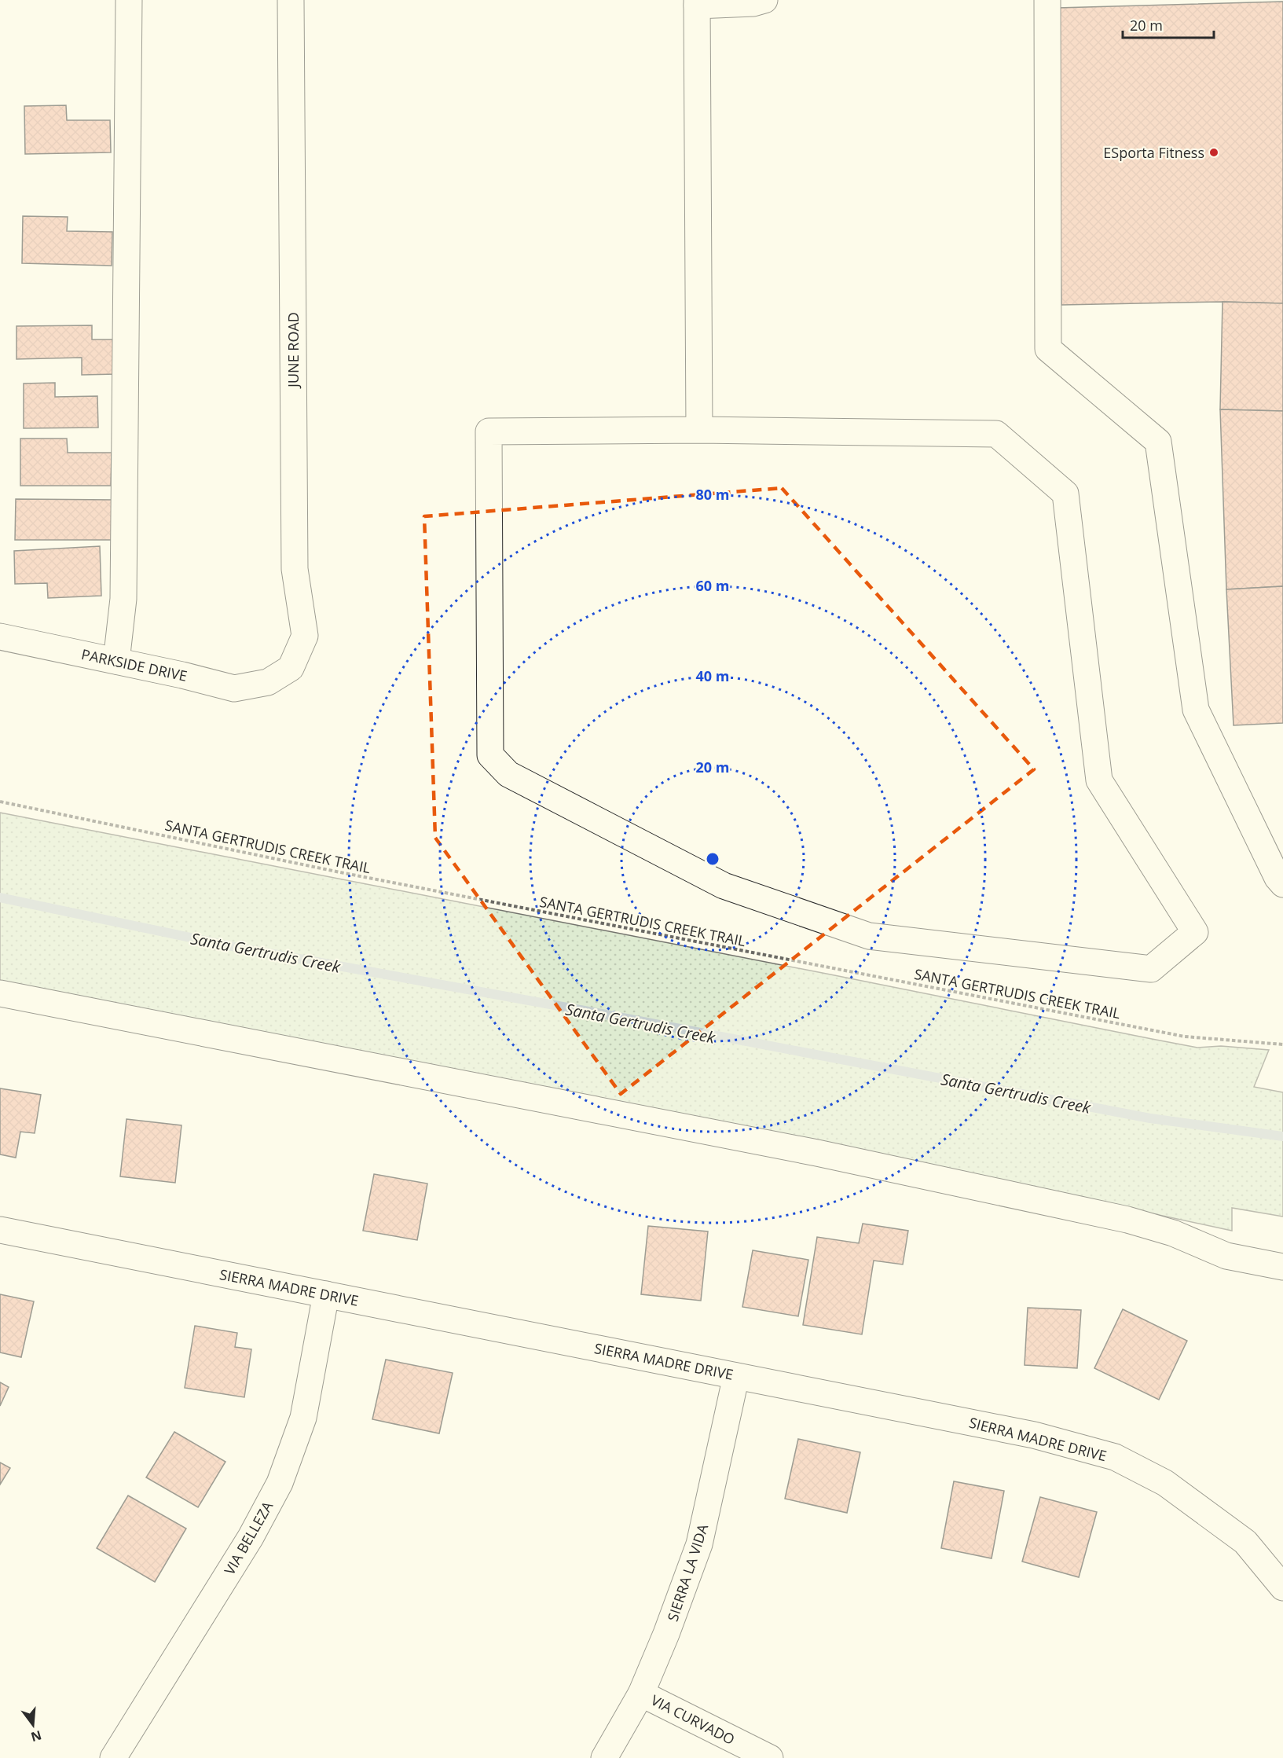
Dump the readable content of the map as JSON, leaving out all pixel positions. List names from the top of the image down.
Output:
{
  "streets": {
    "street": [
      "JUNE ROAD",
      "PARKSIDE DRIVE",
      "SIERRA MADRE DRIVE",
      "VIA BELLEZA",
      "SIERRA LA VIDA",
      "VIA CURVADO"
    ],
    "path": ["SANTA GERTRUDIS CREEK TRAIL"]
  },
  "crossings": [
    ["JUNE ROAD", "PARKSIDE DRIVE"],
    ["SIERRA MADRE DRIVE", "VIA BELLEZA"],
    ["SIERRA MADRE DRIVE", "SIERRA LA VIDA"],
    ["SIERRA LA VIDA", "VIA CURVADO"]
  ],
  "water": ["Santa Gertrudis Creek"],
  "places": ["ESporta Fitness"],
  "scale_bar": "20 m",
  "north": "bottom",
  "rings": [
    "80 m",
    "60 m",
    "40 m",
    "20 m"
  ]
}
